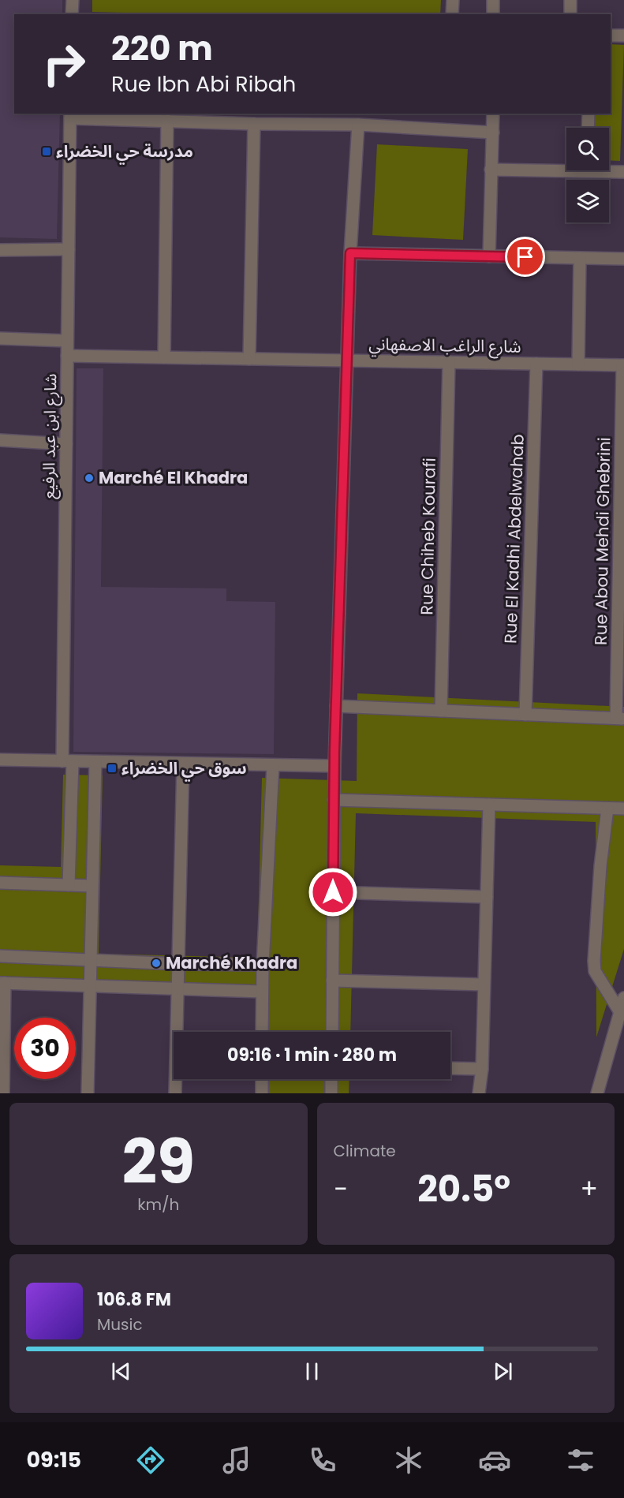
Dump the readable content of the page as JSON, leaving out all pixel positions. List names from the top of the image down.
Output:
{
  "streets": {
    "street": [
      "شارع الراغب الاصفهاني",
      "شارع ابن عبد الرفيع",
      "Rue Chiheb Kourafi",
      "Rue El Kadhi Abdelwahab",
      "Rue Abou Mehdi Ghebrini"
    ]
  },
  "crossings": [
    ["شارع الراغب الاصفهاني", "شارع ابن عبد الرفيع"],
    ["شارع الراغب الاصفهاني", "Rue Chiheb Kourafi"],
    ["شارع الراغب الاصفهاني", "Rue El Kadhi Abdelwahab"],
    ["شارع الراغب الاصفهاني", "Rue Abou Mehdi Ghebrini"]
  ],
  "places": {
    "transit": ["مدرسة حي الخضراء", "سوق حي الخضراء"],
    "other": ["Marché El Khadra", "Marché Khadra"]
  },
  "page": {
    "turn": ["220 m", "Rue Ibn Abi Ribah"],
    "limit": "30",
    "trip": "09:16 · 1 min · 280 m",
    "tile": [
      ["29", "km/h"],
      "Climate"
    ],
    "heat": ["−", "20.5°", "+"],
    "song": ["106.8 FM", "Music"],
    "tabs": "09:15"
  }
}
